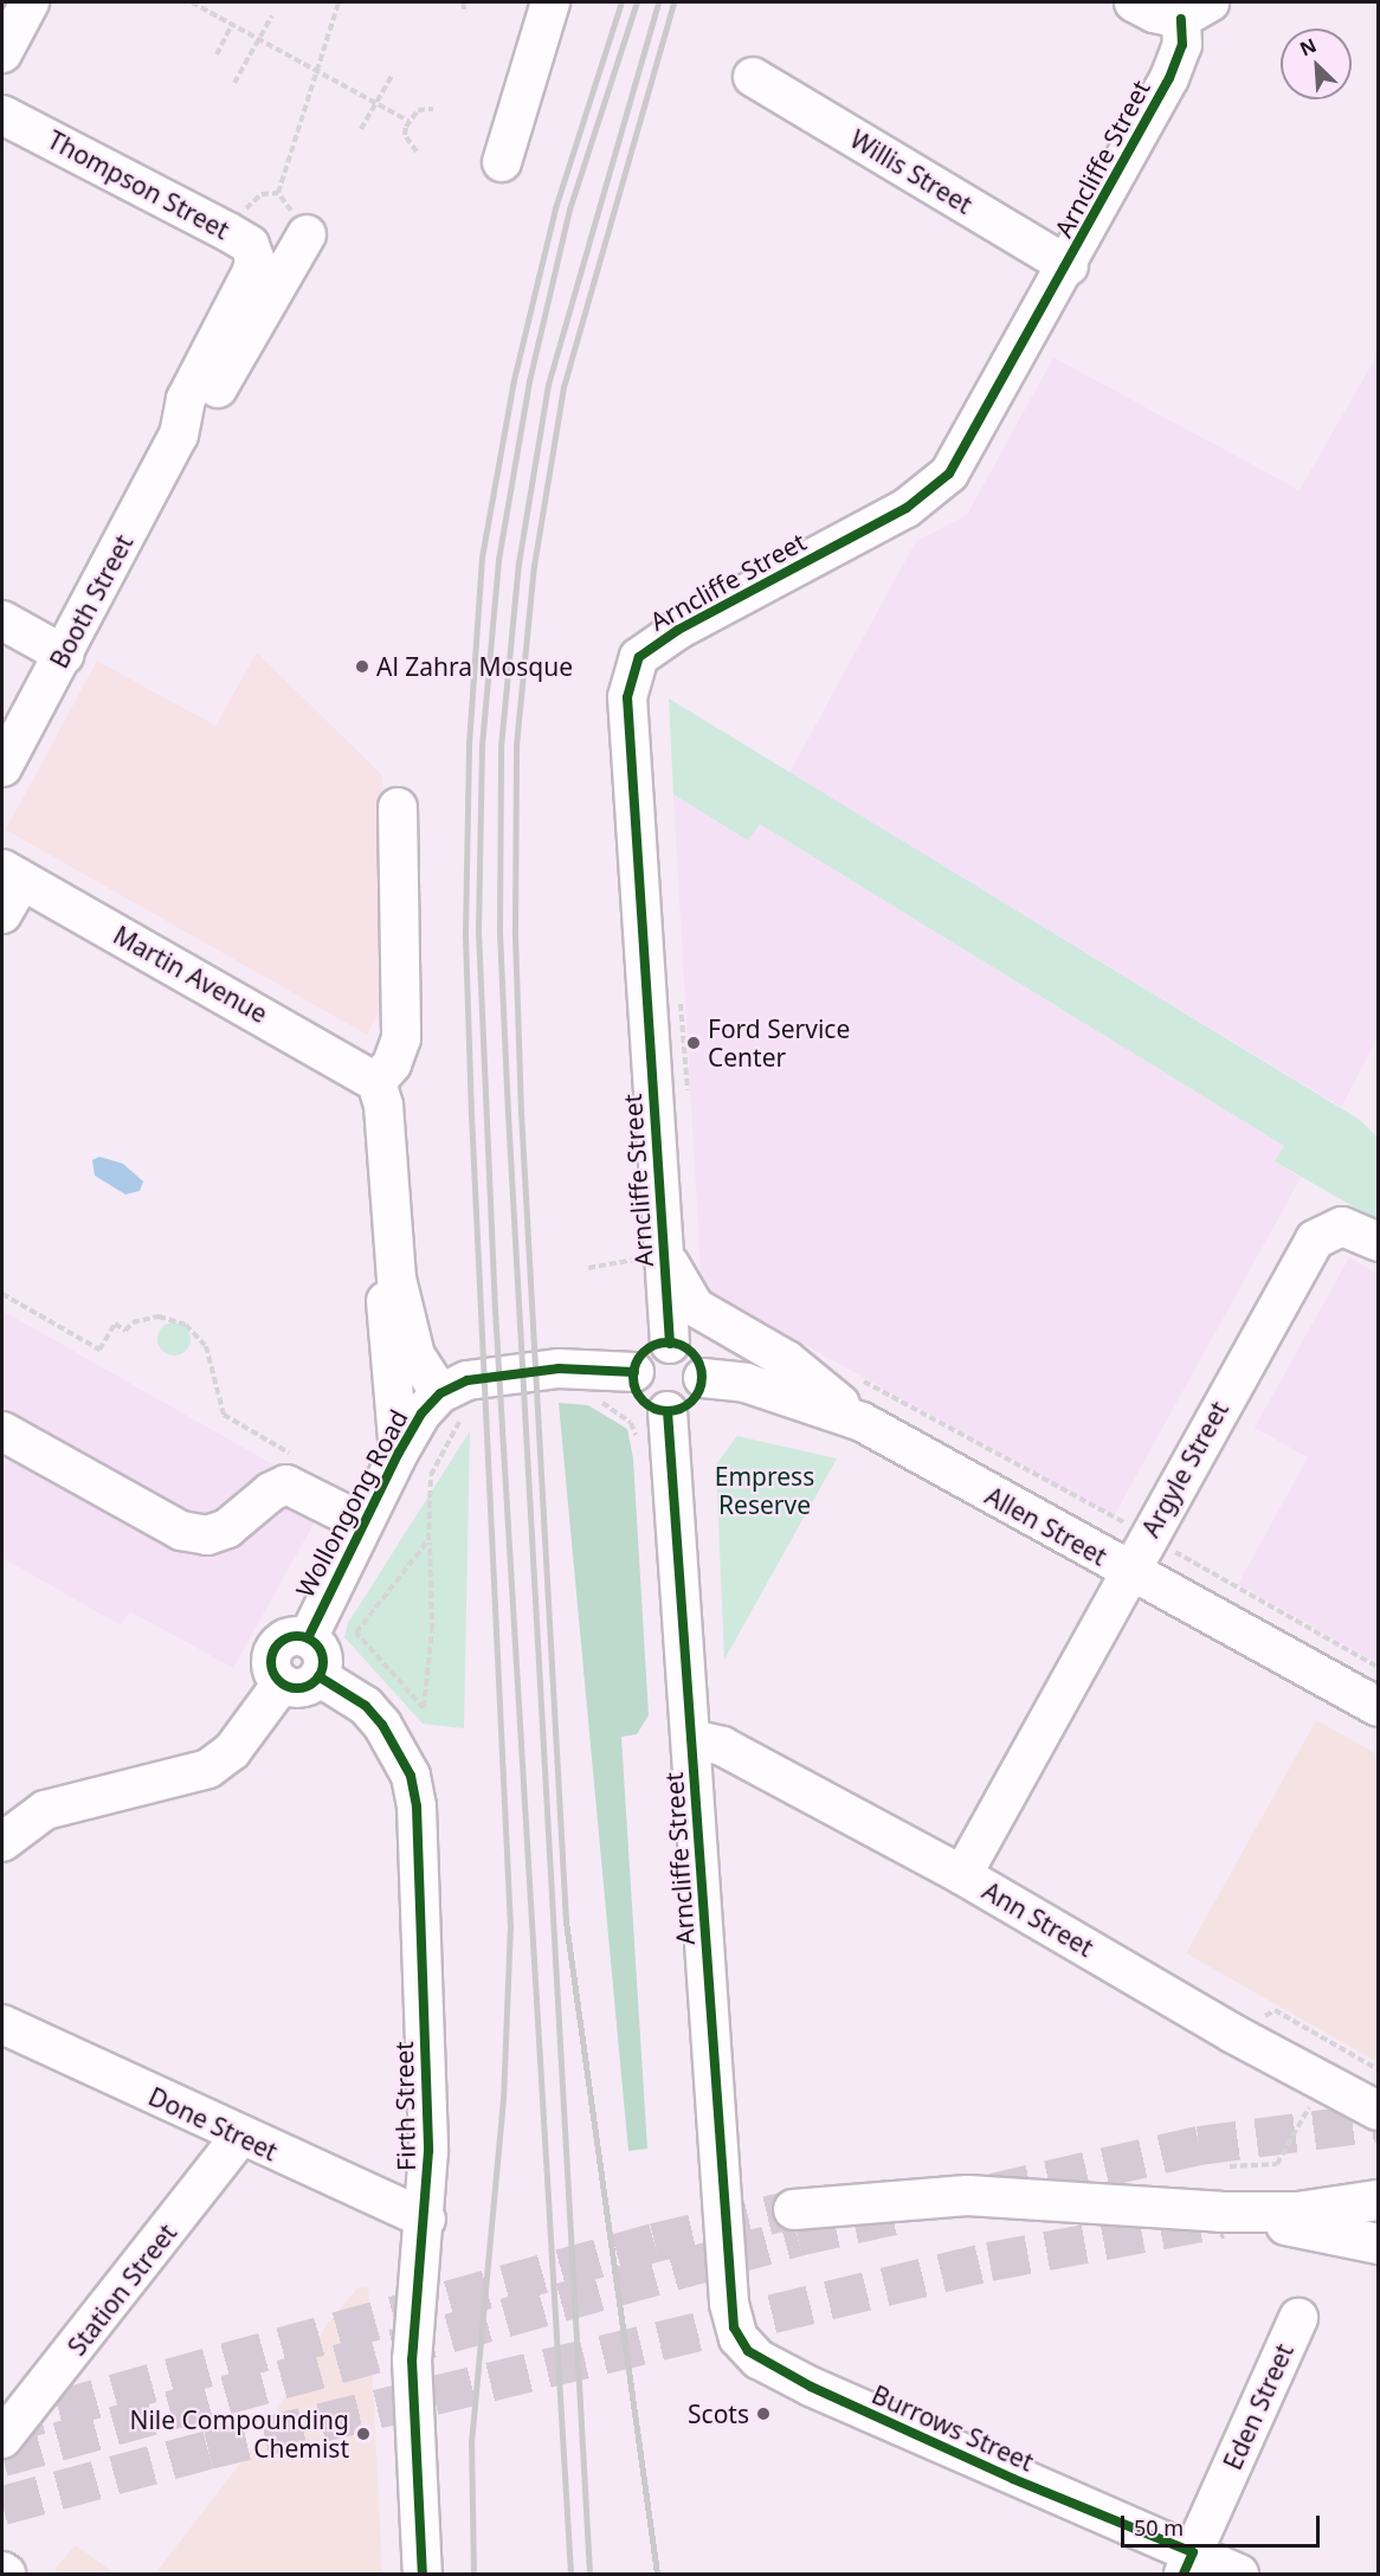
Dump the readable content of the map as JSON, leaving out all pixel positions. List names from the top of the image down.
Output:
{
  "streets": {
    "street": [
      "Arncliffe Street",
      "Willis Street",
      "Thompson Street",
      "Booth Street",
      "Martin Avenue",
      "Argyle Street",
      "Wollongong Road",
      "Allen Street",
      "Ann Street",
      "Firth Street",
      "Done Street",
      "Station Street",
      "Eden Street",
      "Burrows Street"
    ]
  },
  "crossings": [
    ["Arncliffe Street", "Willis Street"],
    ["Arncliffe Street", "Allen Street"],
    ["Arncliffe Street", "Ann Street"],
    ["Arncliffe Street", "Burrows Street"],
    ["Thompson Street", "Booth Street"],
    ["Martin Avenue", "Wollongong Road"],
    ["Argyle Street", "Allen Street"],
    ["Argyle Street", "Ann Street"],
    ["Wollongong Road", "Firth Street"],
    ["Firth Street", "Done Street"],
    ["Done Street", "Station Street"],
    ["Eden Street", "Burrows Street"]
  ],
  "parks": ["Empress Reserve"],
  "places": [
    "Al Zahra Mosque",
    "Ford Service Center",
    "Scots",
    "Nile Compounding Chemist"
  ],
  "scale_bar": "50 m",
  "north": "top left"
}
